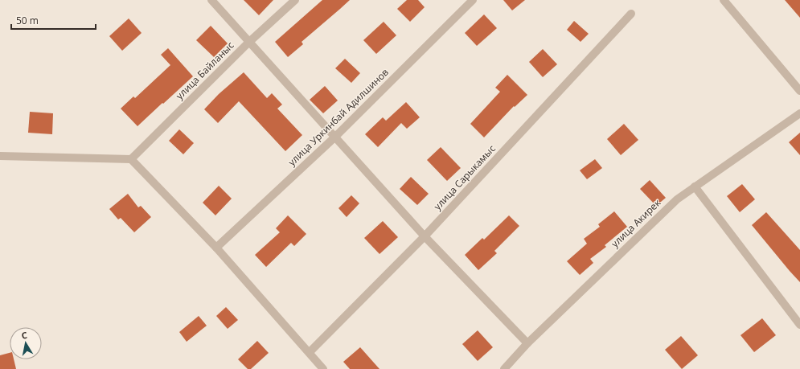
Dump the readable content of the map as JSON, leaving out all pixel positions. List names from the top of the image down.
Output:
{
  "streets": {
    "street": [
      "улица Байланыс",
      "улица Уркинбай Адилшинов",
      "улица Сарыкамыс",
      "улица Акирек"
    ]
  },
  "scale_bar": "50 m",
  "north": "top"
}
